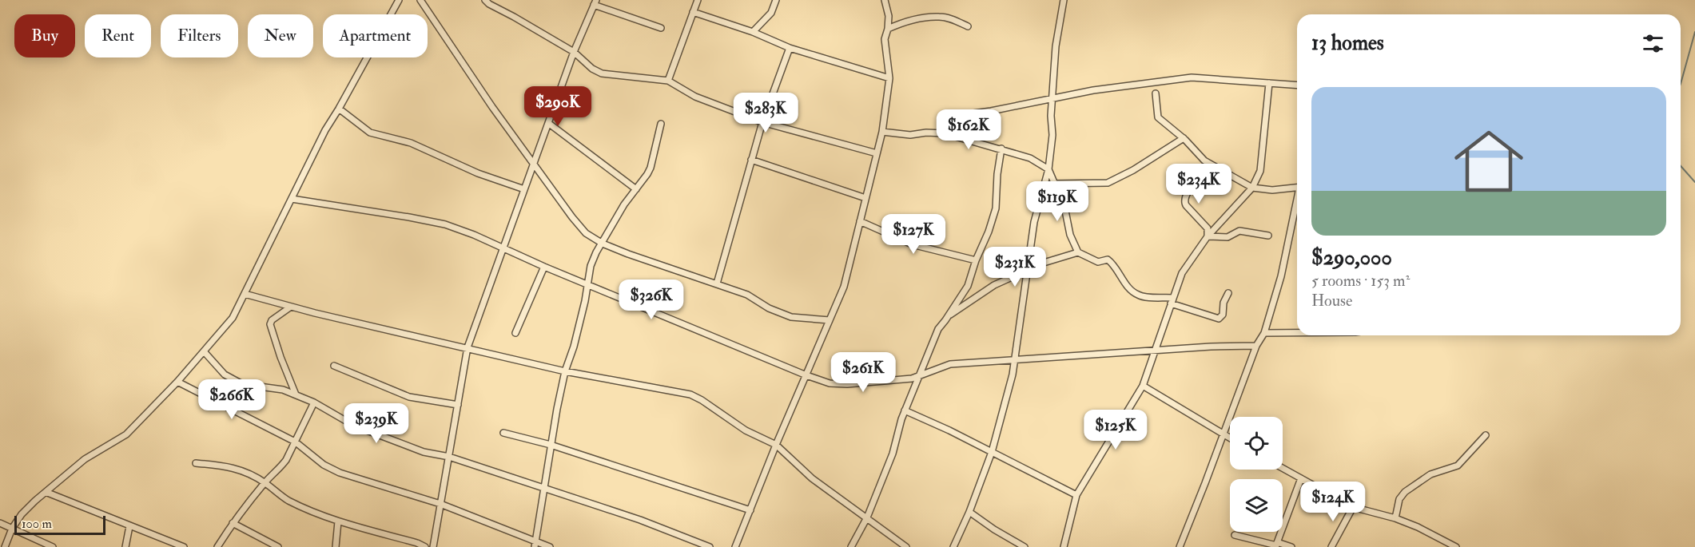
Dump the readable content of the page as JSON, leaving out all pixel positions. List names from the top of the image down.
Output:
{
  "scale_bar": "100 m",
  "page": {
    "chip": [
      "Buy",
      "Rent",
      "Filters",
      "New",
      "Apartment"
    ],
    "heading": "13 homes",
    "list": [
      {
        "name": "$290,000",
        "note": "5 rooms · 153 m² · House"
      }
    ],
    "price": [
      "$290K",
      "$283K",
      "$162K",
      "$234K",
      "$119K",
      "$127K",
      "$231K",
      "$326K",
      "$261K",
      "$266K",
      "$239K",
      "$125K",
      "$124K"
    ],
    "scale": "100 m"
  }
}
